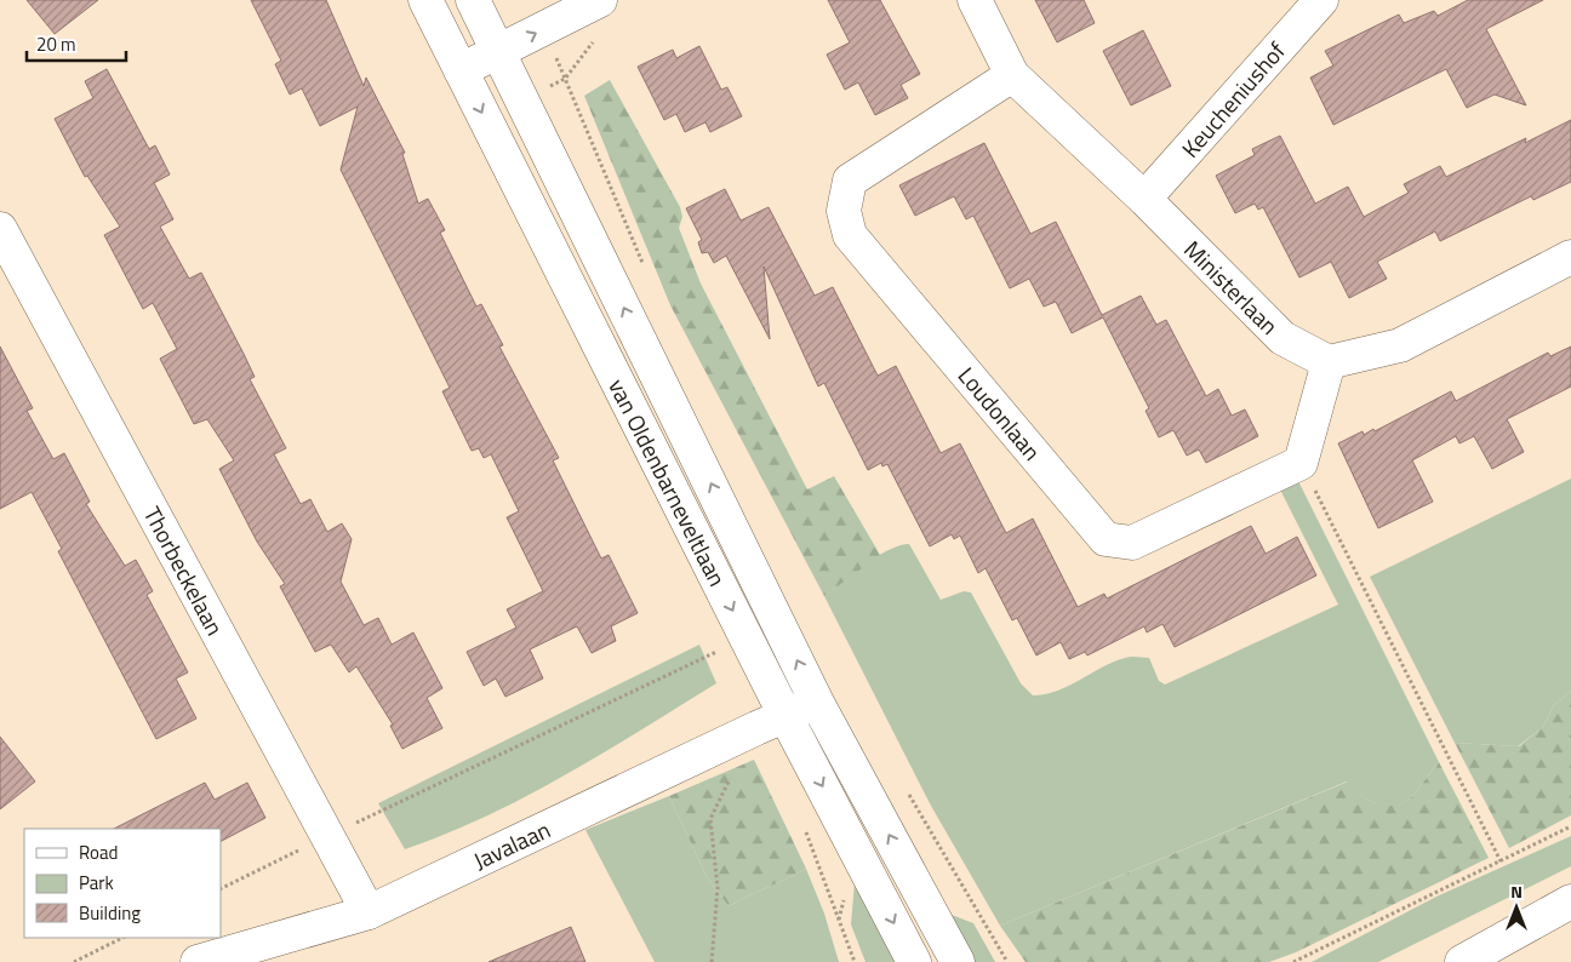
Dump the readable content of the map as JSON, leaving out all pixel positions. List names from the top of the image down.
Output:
{
  "streets": {
    "street": [
      "Keucheniushof",
      "Ministerlaan",
      "Loudonlaan",
      "van Oldenbarneveltlaan",
      "Thorbeckelaan",
      "Javalaan"
    ]
  },
  "crossings": [
    ["Keucheniushof", "Ministerlaan"],
    ["Ministerlaan", "Loudonlaan"],
    ["van Oldenbarneveltlaan", "Javalaan"],
    ["Thorbeckelaan", "Javalaan"]
  ],
  "legend": ["Road", "Park", "Building"],
  "scale_bar": "20 m",
  "north": "top"
}
